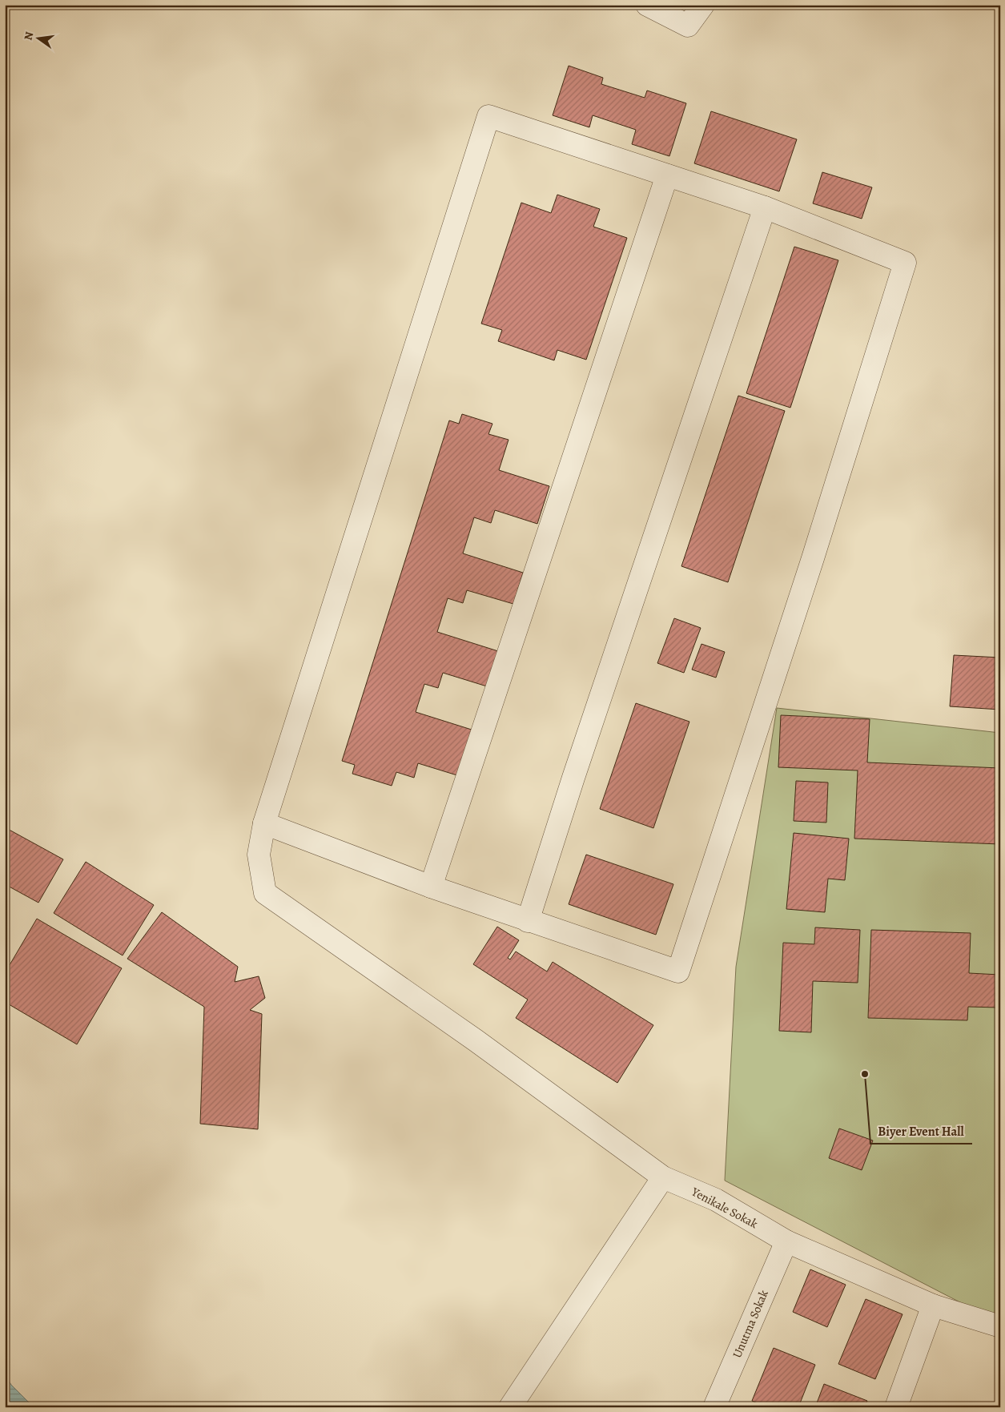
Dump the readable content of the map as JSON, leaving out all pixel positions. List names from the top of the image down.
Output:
{
  "streets": {
    "street": ["Yenikale Sokak", "Unutma Sokak"]
  },
  "crossings": [
    ["Yenikale Sokak", "Unutma Sokak"]
  ],
  "places": ["Biyer Event Hall"],
  "north": "left"
}
